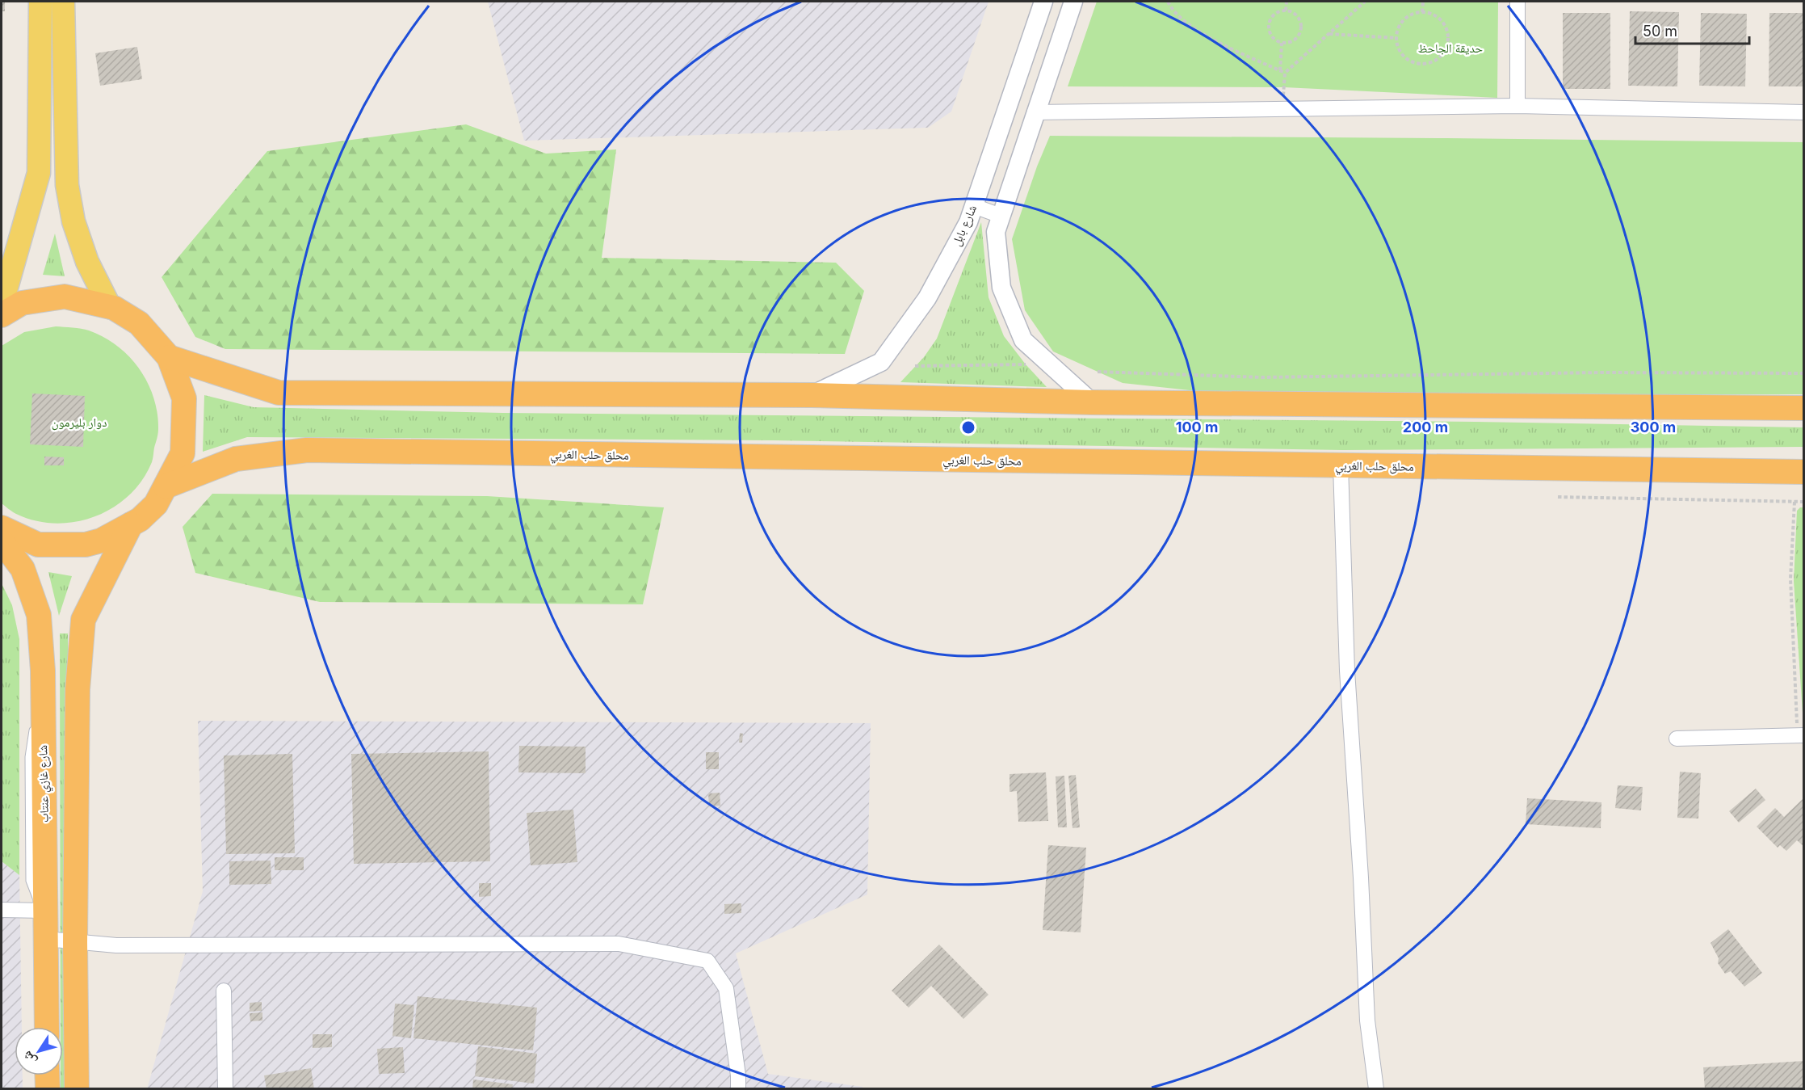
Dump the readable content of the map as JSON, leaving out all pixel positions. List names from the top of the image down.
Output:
{
  "streets": {
    "highway": ["محلق حلب الغربي", "شارع غازي عنتاب"],
    "street": ["شارع بابل"]
  },
  "parks": ["حديقة الجاحظ", "دوار بليرمون"],
  "scale_bar": "50 m",
  "north": "bottom left",
  "rings": ["100 m", "200 m", "300 m"]
}
